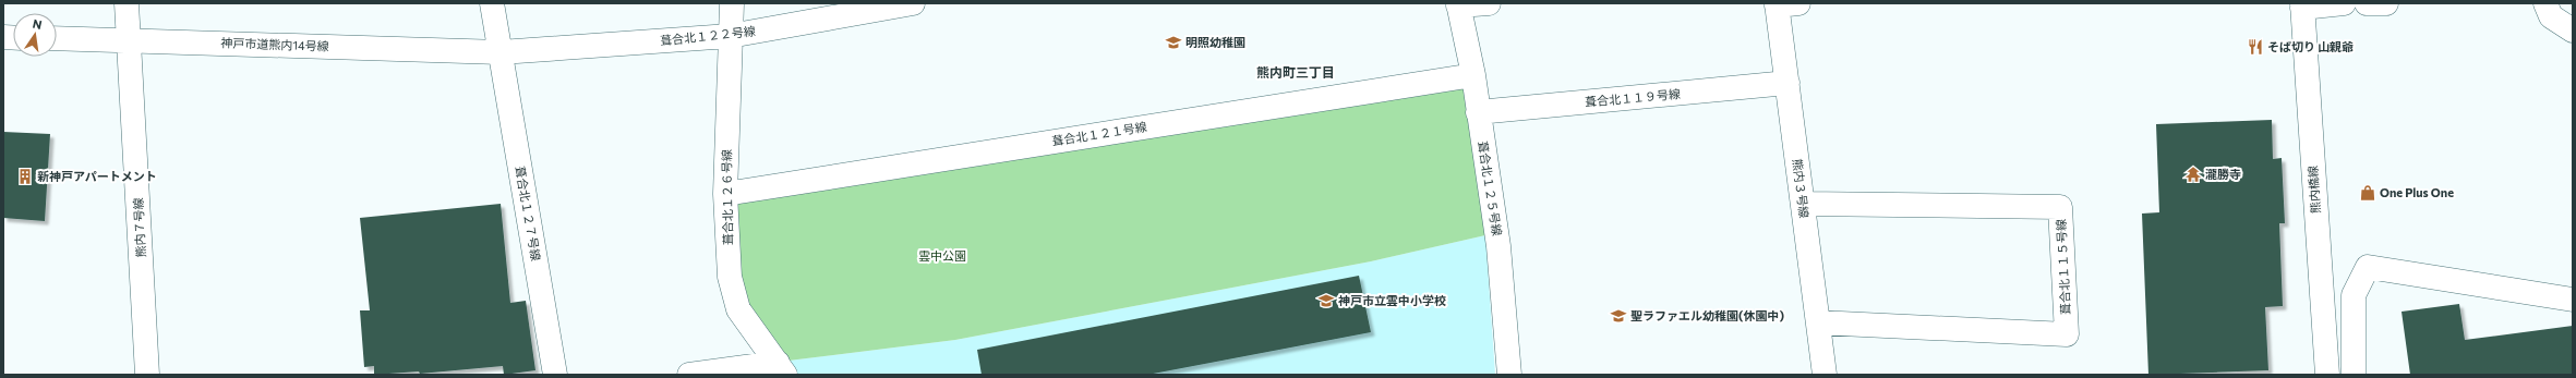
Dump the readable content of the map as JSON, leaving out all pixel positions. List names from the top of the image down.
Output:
{
  "streets": {
    "street": [
      "葺合北１２２号線",
      "神戸市道熊内14号線",
      "葺合北１１９号線",
      "葺合北１２１号線",
      "葺合北１２５号線",
      "熊内３号線",
      "熊内橋線",
      "葺合北１２６号線",
      "葺合北１２７号線",
      "熊内７号線",
      "葺合北１１５号線"
    ]
  },
  "crossings": [
    ["葺合北１２２号線", "神戸市道熊内14号線"],
    ["葺合北１２２号線", "葺合北１２６号線"],
    ["葺合北１２２号線", "葺合北１２７号線"],
    ["神戸市道熊内14号線", "葺合北１２７号線"],
    ["神戸市道熊内14号線", "熊内７号線"],
    ["葺合北１１９号線", "葺合北１２５号線"],
    ["葺合北１１９号線", "熊内３号線"],
    ["葺合北１２１号線", "葺合北１２５号線"],
    ["葺合北１２１号線", "葺合北１２６号線"],
    ["熊内３号線", "葺合北１１５号線"]
  ],
  "districts": ["熊内町三丁目"],
  "parks": ["雲中公園"],
  "places": {
    "school or university": ["明照幼稚園", "神戸市立雲中小学校", "聖ラファエル幼稚園(休園中)"],
    "restaurant": ["そば切り 山親爺"],
    "temple": ["瀧勝寺"],
    "building": ["新神戸アパートメント"],
    "shop": ["One Plus One"]
  },
  "north": "top"
}
